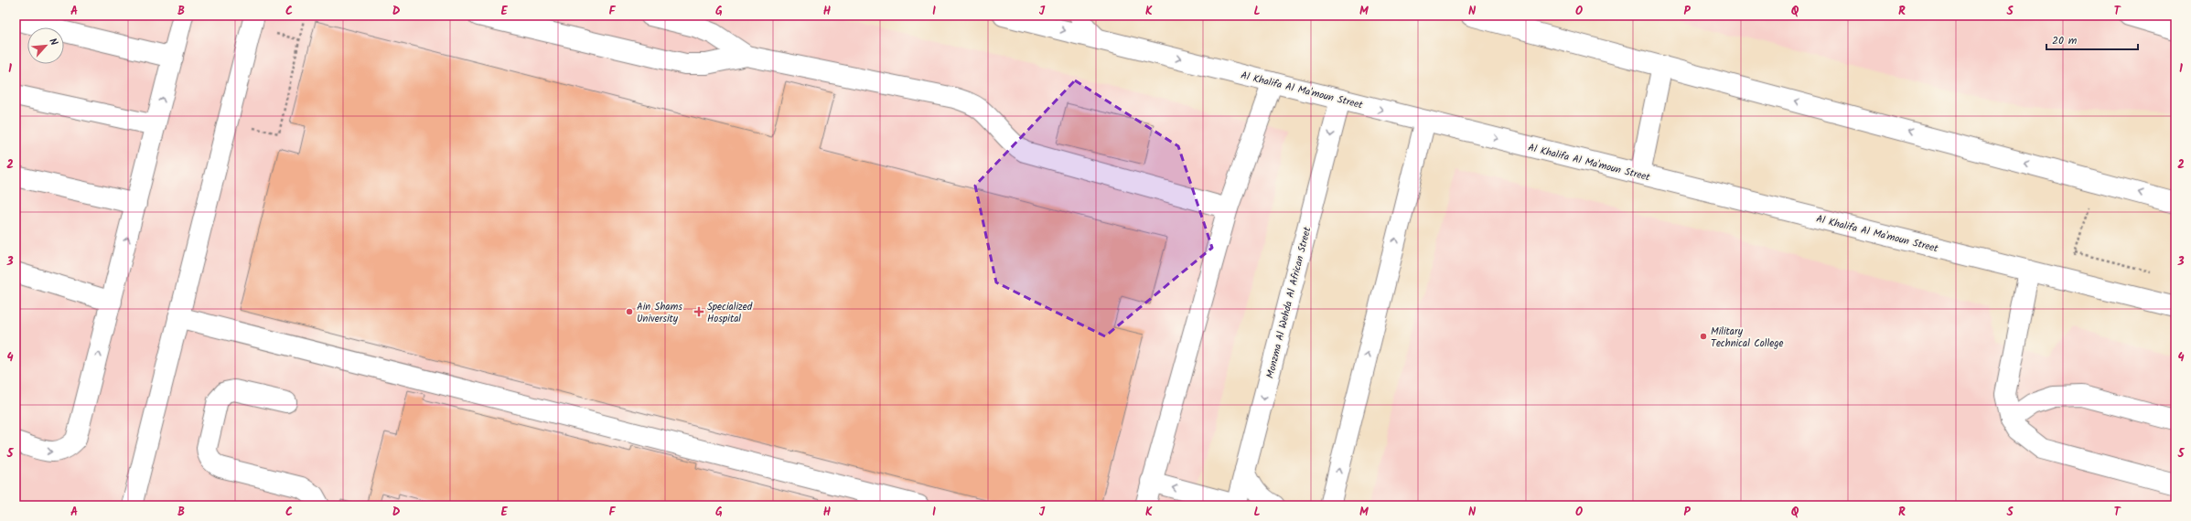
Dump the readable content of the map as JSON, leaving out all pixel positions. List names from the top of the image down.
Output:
{
  "streets": {
    "main road": ["Al Khalifa Al Ma'moun Street", "Monzma Al Wehda Al African Street"]
  },
  "crossings": [
    ["Al Khalifa Al Ma'moun Street", "Monzma Al Wehda Al African Street"]
  ],
  "places": {
    "other": ["Ain Shams University", "Military Technical College"],
    "health": ["Specialized Hospital"]
  },
  "scale_bar": "20 m",
  "north": "top right",
  "grid": {
    "columns": [
      "A",
      "B",
      "C",
      "D",
      "E",
      "F",
      "G",
      "H",
      "I",
      "J",
      "K",
      "L",
      "M",
      "N",
      "O",
      "P",
      "Q",
      "R",
      "S",
      "T"
    ],
    "rows": [
      "1",
      "2",
      "3",
      "4",
      "5"
    ]
  }
}
